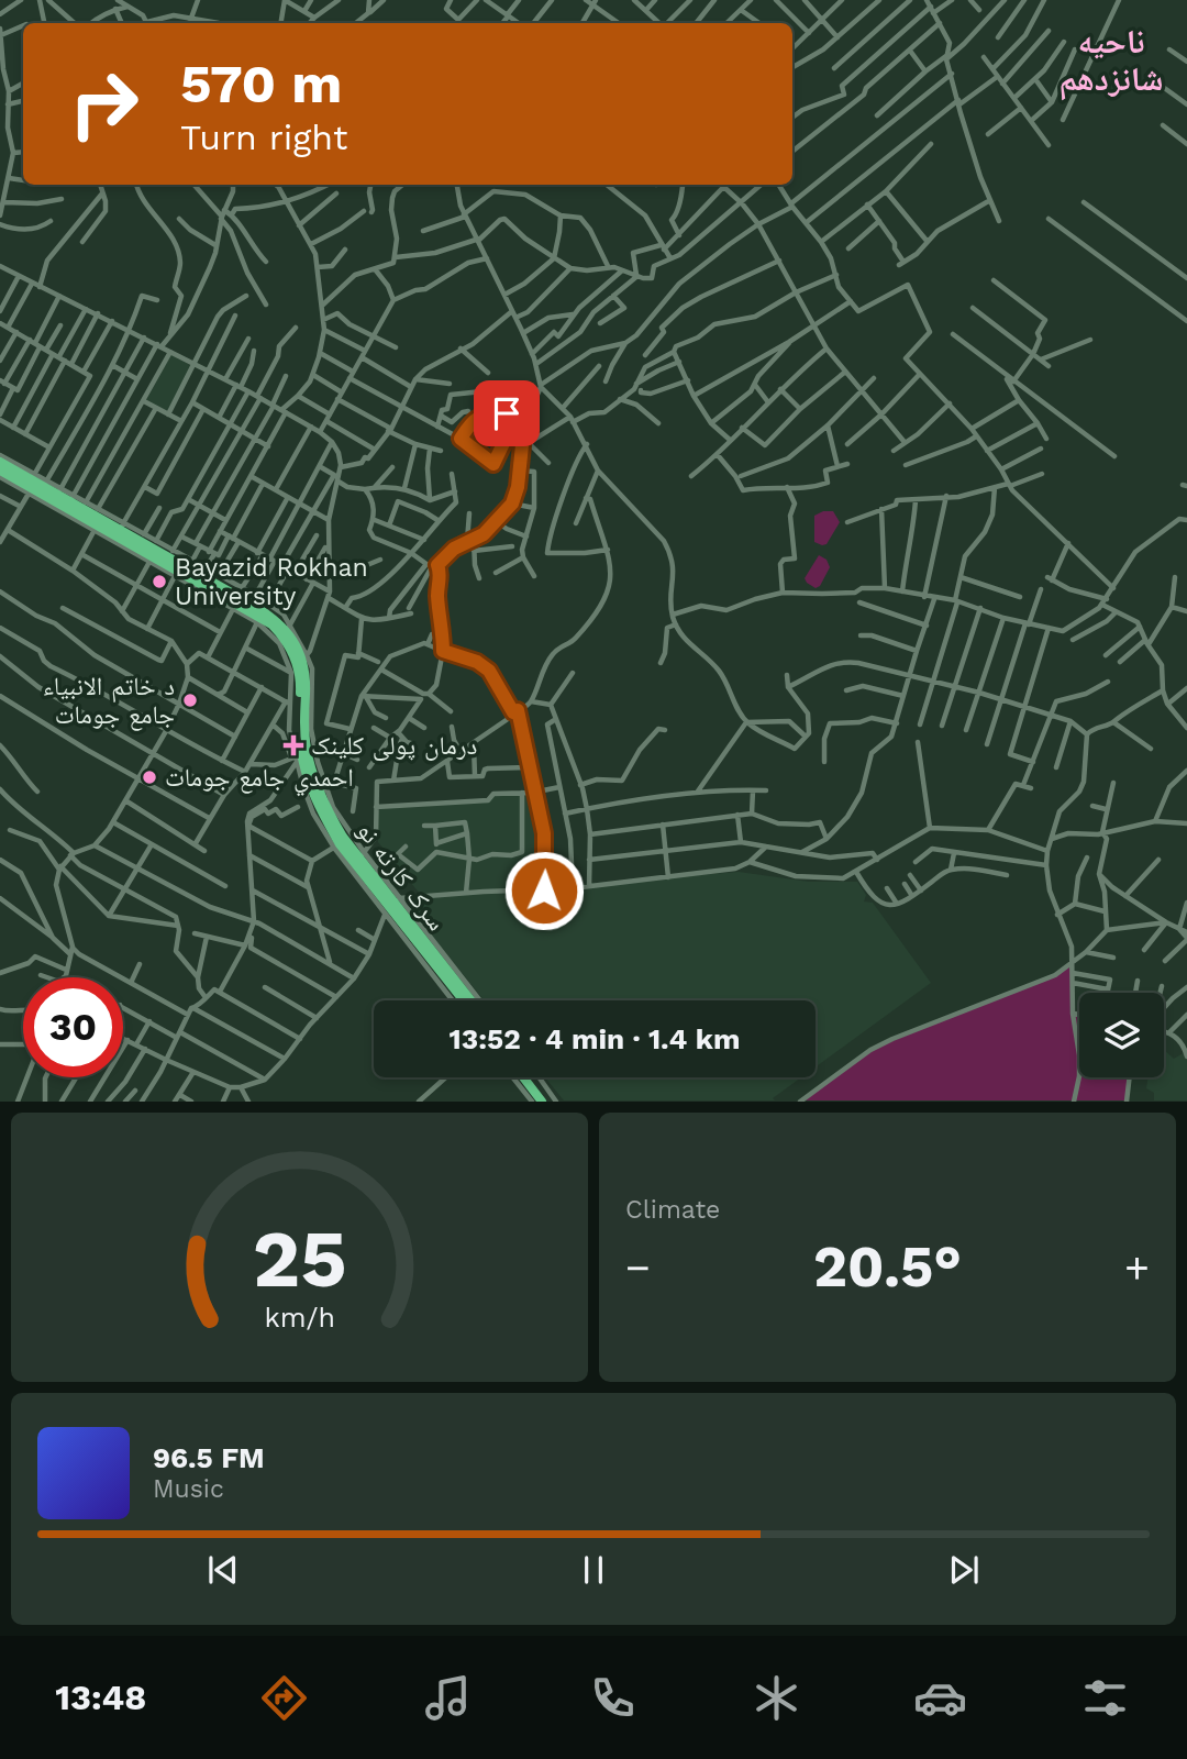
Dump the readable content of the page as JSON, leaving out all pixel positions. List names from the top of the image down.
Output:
{
  "streets": {
    "highway": ["سرک کارته نو"]
  },
  "districts": ["ناحیه شانزدهم"],
  "places": {
    "other": ["Bayazid Rokhan University", "د خاتم الانبیاء جامع جومات", "احمدي جامع جومات"],
    "health": ["درمان پولی کلینک"]
  },
  "page": {
    "turn": ["570 m", "Turn right"],
    "limit": "30",
    "trip": "13:52 · 4 min · 1.4 km",
    "tile": "Climate",
    "heat": ["−", "20.5°", "+"],
    "song": ["96.5 FM", "Music"],
    "tabs": "13:48",
    "gauge": ["25", "km/h"]
  }
}
